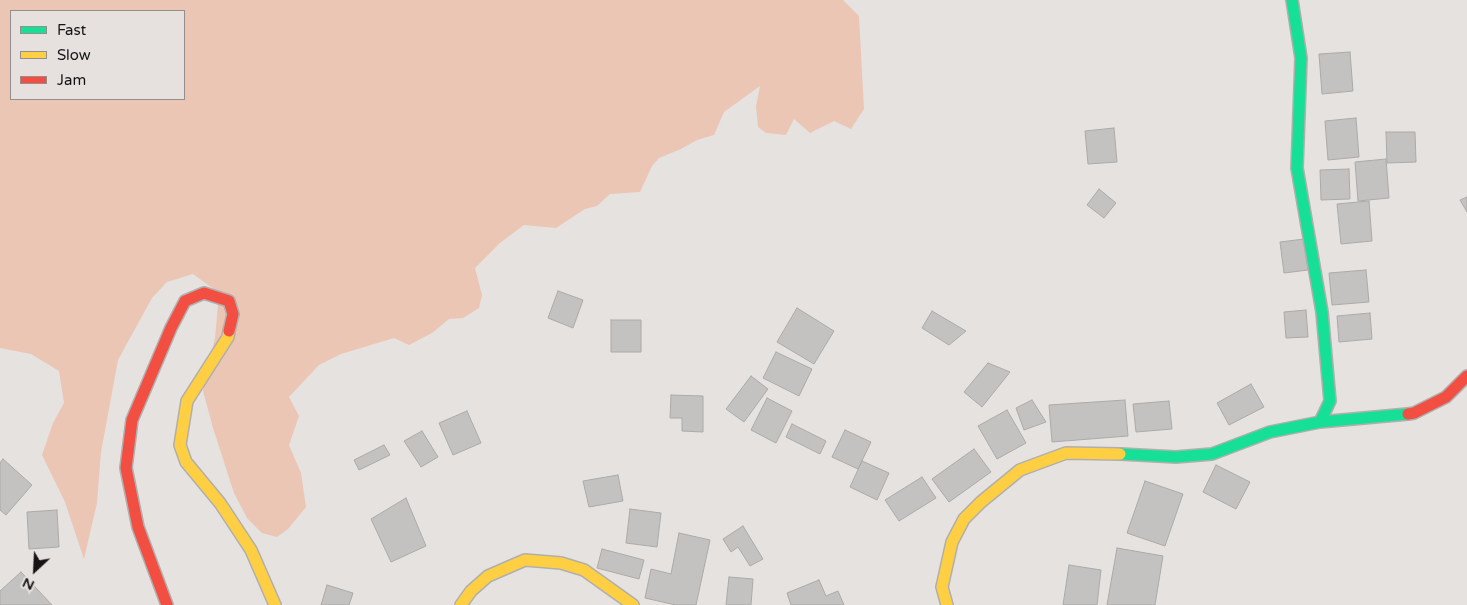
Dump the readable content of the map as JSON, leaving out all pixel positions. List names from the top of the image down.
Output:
{
  "legend": ["Fast", "Slow", "Jam"],
  "north": "bottom left"
}
